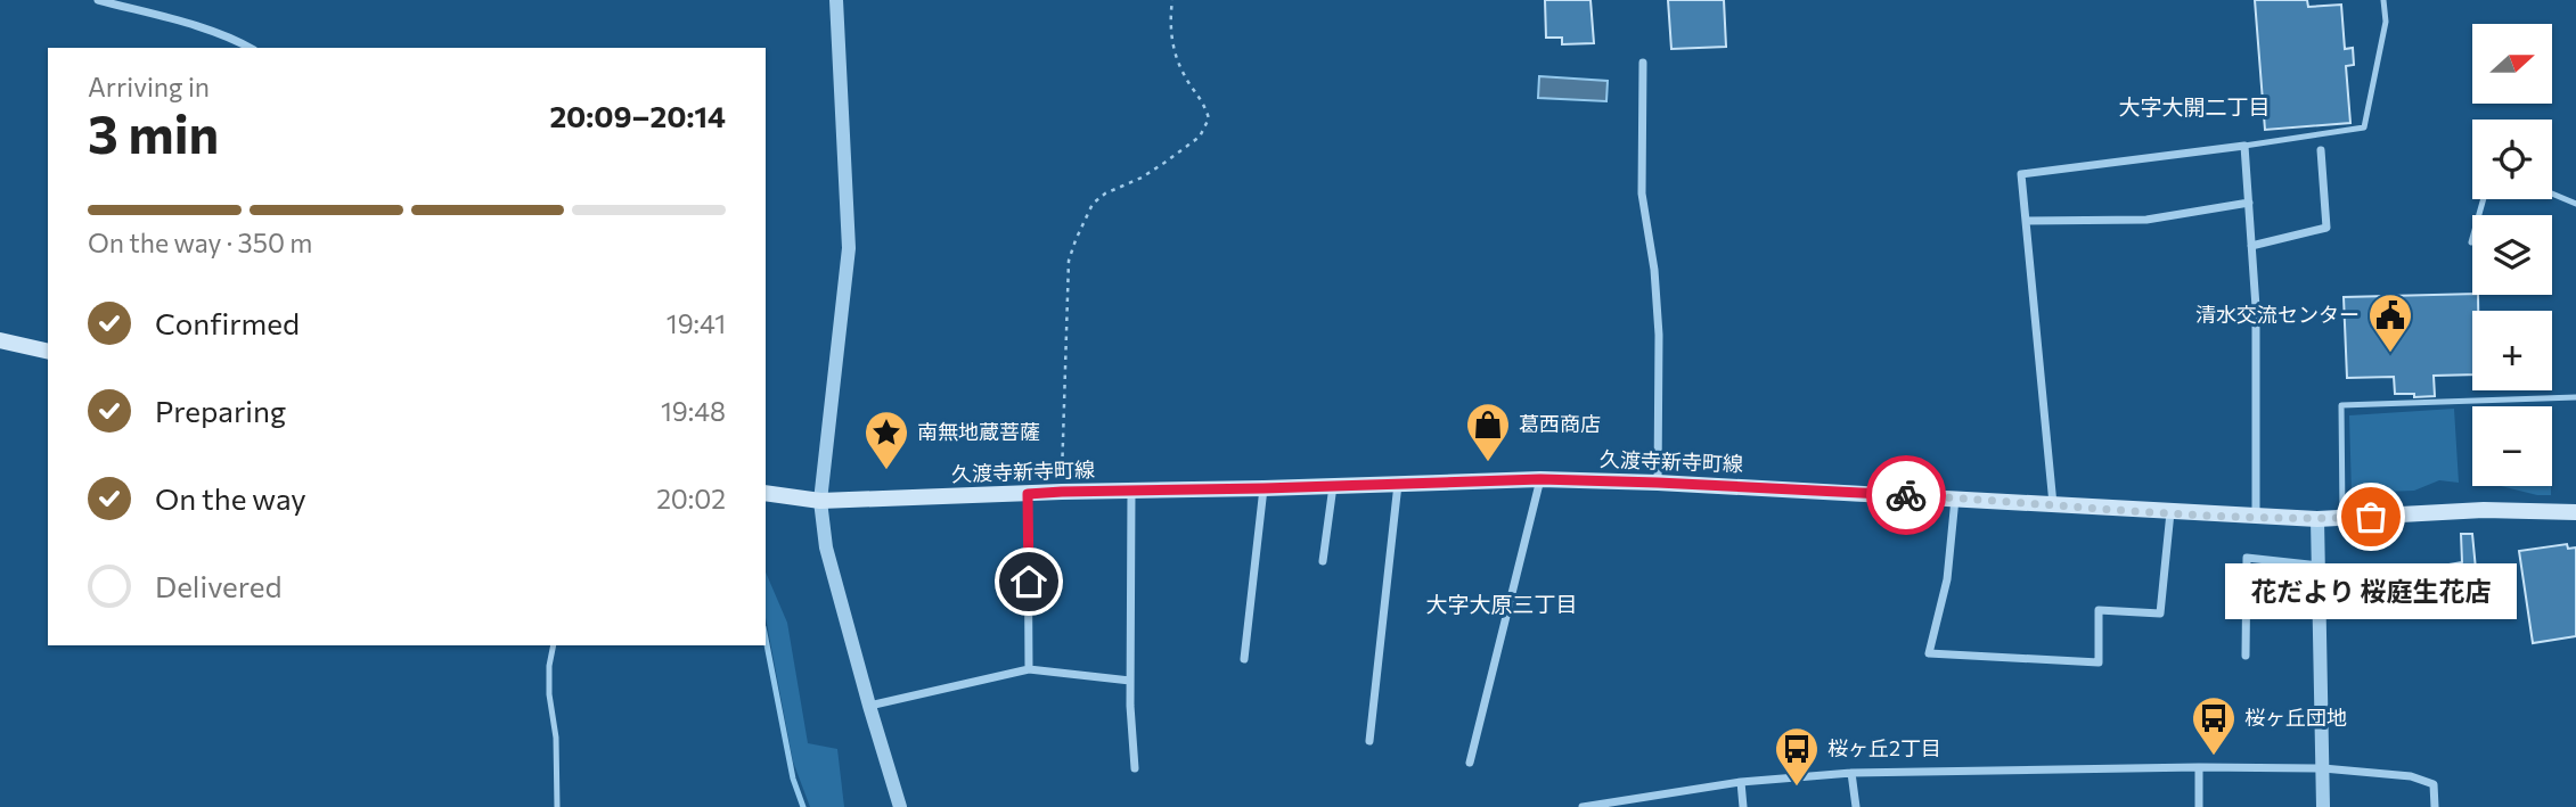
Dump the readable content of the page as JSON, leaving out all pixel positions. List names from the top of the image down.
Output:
{
  "streets": {
    "main road": ["久渡寺新寺町線"]
  },
  "districts": ["大字大開二丁目", "大字大原三丁目"],
  "places": {
    "public building": ["清水交流センター"],
    "shop": ["葛西商店"],
    "place": ["南無地蔵菩薩"],
    "other": ["花だより 桜庭生花店"],
    "bus stop": ["桜ヶ丘団地", "桜ヶ丘2丁目"]
  },
  "north": "right",
  "page": {
    "map_buttons": ["+", "−"],
    "heading": ["3 min", "Arriving in", "20:09–20:14"],
    "bar": "On the way · 350 m",
    "list": [
      ["Confirmed", "19:41"],
      ["Preparing", "19:48"],
      ["On the way", "20:02"],
      "Delivered"
    ],
    "bubble": "花だより 桜庭生花店"
  }
}
